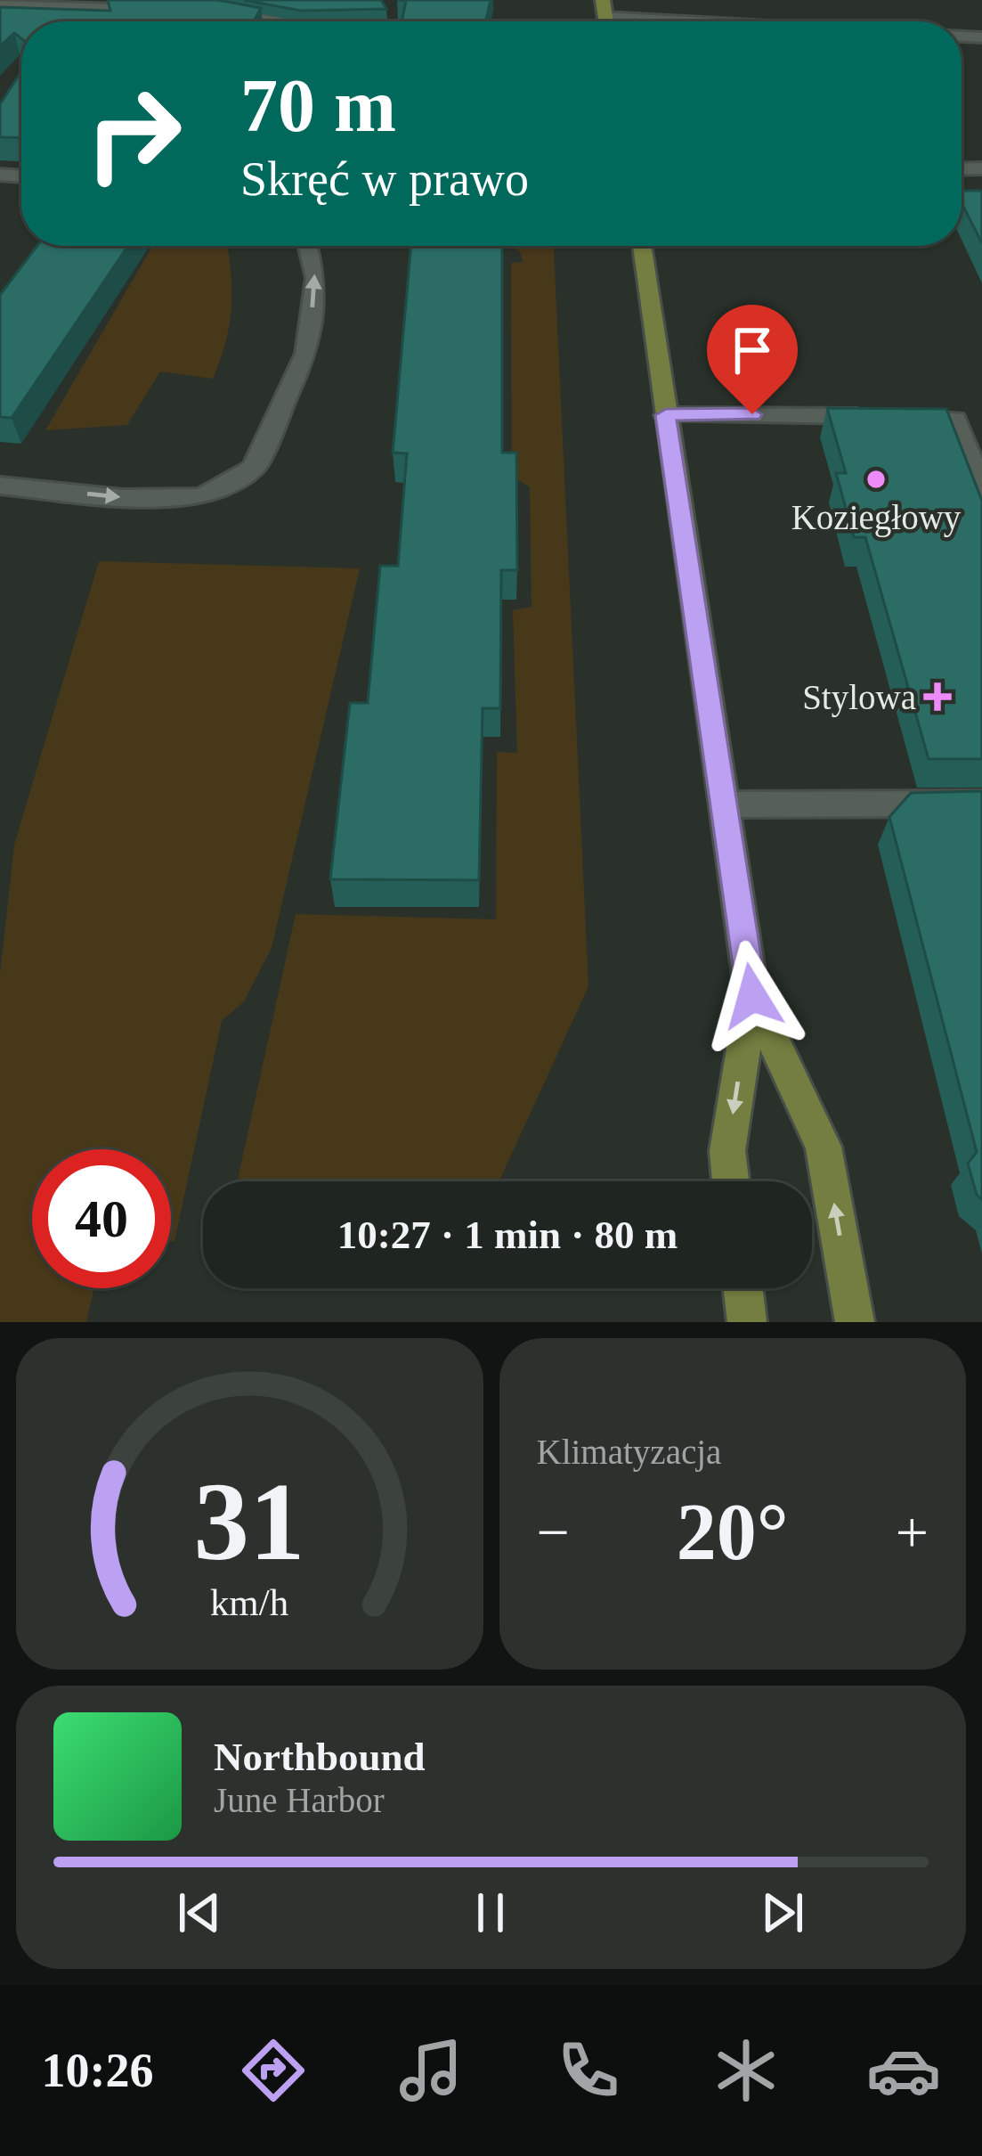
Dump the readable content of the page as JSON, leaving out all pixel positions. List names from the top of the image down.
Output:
{
  "places": {
    "other": ["Koziegłowy"],
    "health": ["Stylowa"]
  },
  "page": {
    "turn": ["70 m", "Skręć w prawo"],
    "limit": "40",
    "trip": "10:27 · 1 min · 80 m",
    "tile": "Klimatyzacja",
    "heat": ["−", "20°", "+"],
    "song": ["Northbound", "June Harbor"],
    "tabs": "10:26",
    "gauge": ["31", "km/h"]
  }
}
